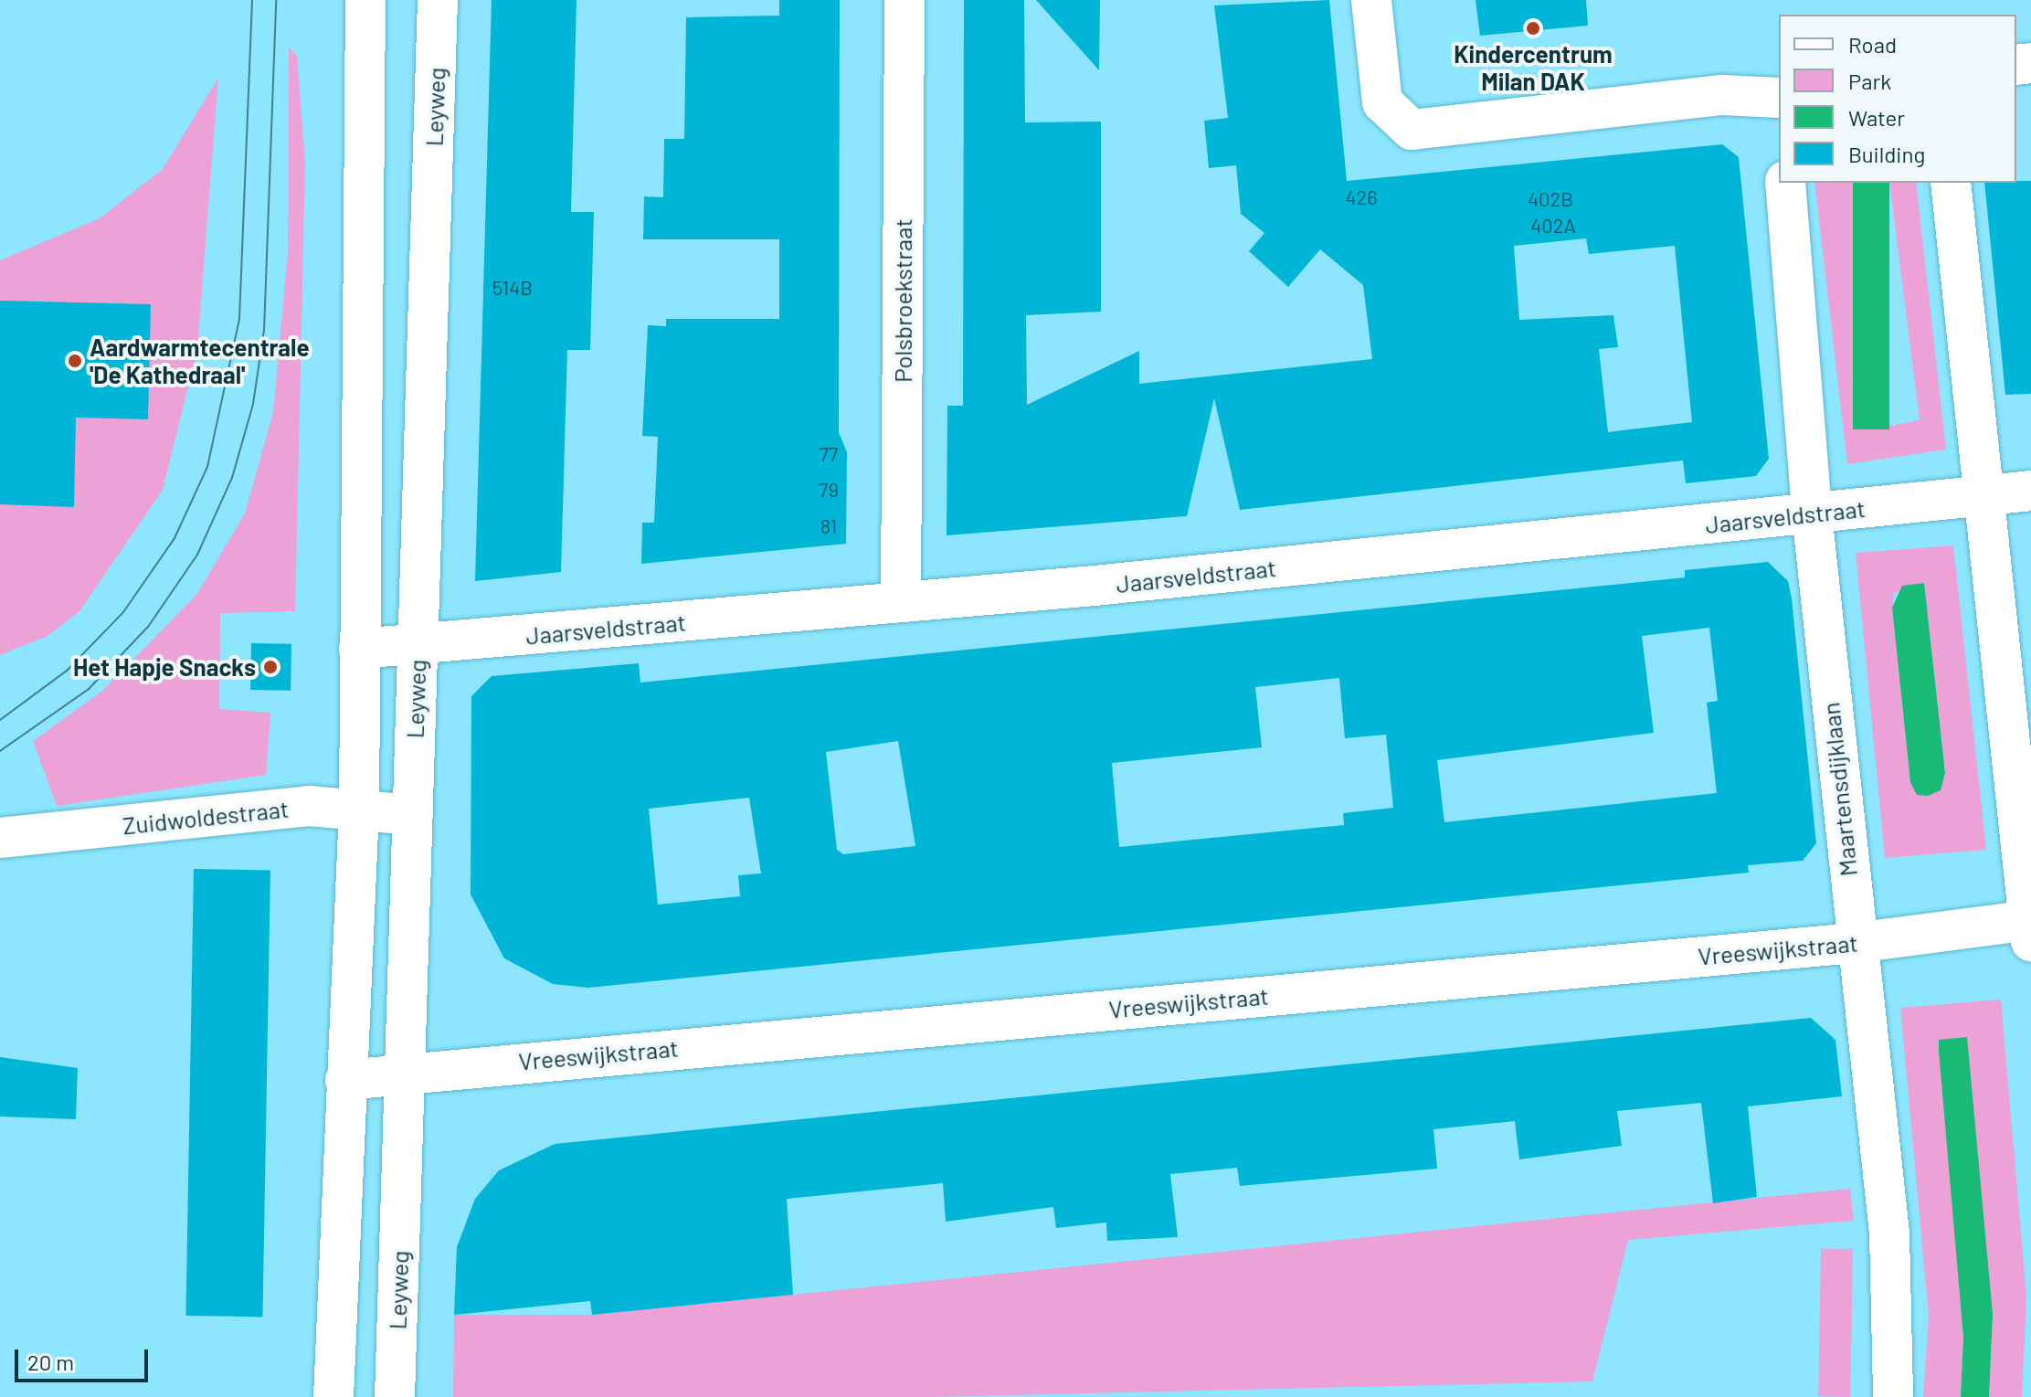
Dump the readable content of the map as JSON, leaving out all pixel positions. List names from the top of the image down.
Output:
{
  "streets": {
    "street": [
      "Leyweg",
      "Polsbroekstraat",
      "Jaarsveldstraat",
      "Maartensdijklaan",
      "Zuidwoldestraat",
      "Vreeswijkstraat"
    ]
  },
  "crossings": [
    ["Leyweg", "Jaarsveldstraat"],
    ["Leyweg", "Zuidwoldestraat"],
    ["Leyweg", "Vreeswijkstraat"],
    ["Polsbroekstraat", "Jaarsveldstraat"],
    ["Jaarsveldstraat", "Maartensdijklaan"],
    ["Maartensdijklaan", "Vreeswijkstraat"]
  ],
  "places": ["Kindercentrum Milan DAK", "Aardwarmtecentrale 'De Kathedraal'", "Het Hapje Snacks"],
  "house_numbers": [
    "426",
    "402B",
    "402A",
    "514B",
    "77",
    "79",
    "81"
  ],
  "legend": [
    "Road",
    "Park",
    "Water",
    "Building"
  ],
  "scale_bar": "20 m"
}
